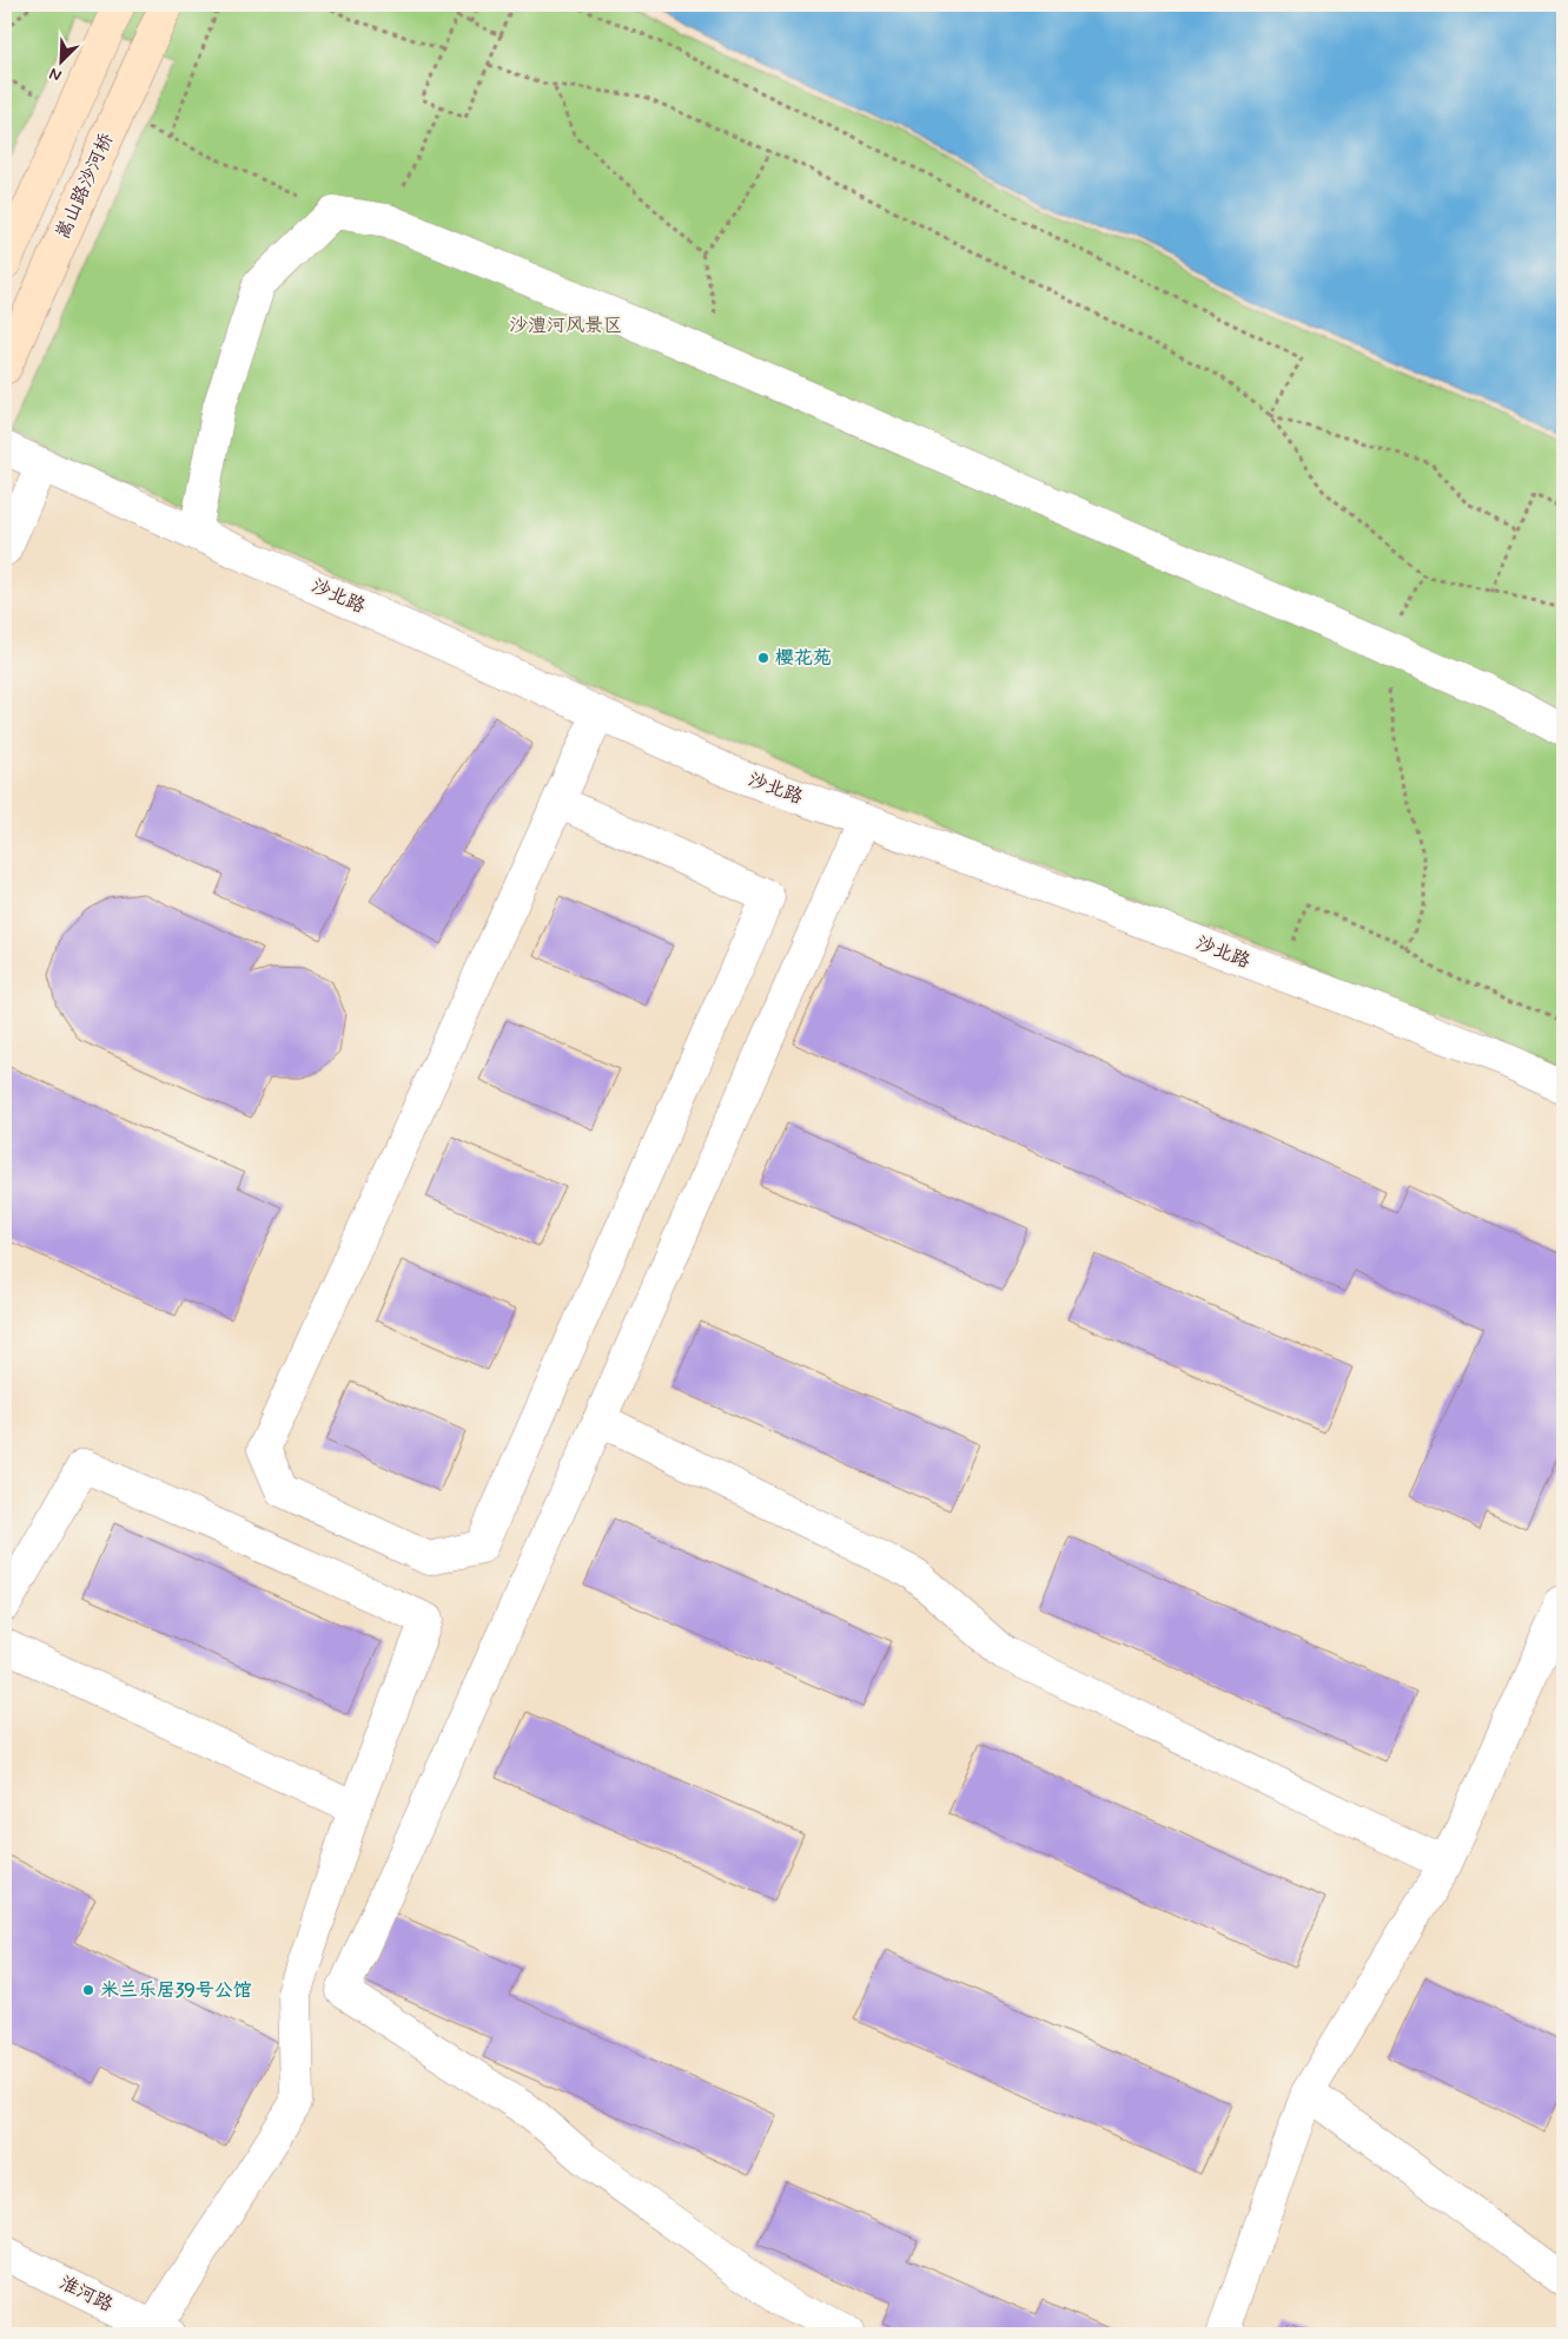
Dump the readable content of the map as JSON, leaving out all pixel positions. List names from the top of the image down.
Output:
{
  "streets": {
    "main road": ["嵩山路沙河桥"],
    "street": ["沙北路", "淮河路"]
  },
  "parks": ["沙澧河风景区"],
  "places": ["樱花苑", "米兰乐居39号公馆"],
  "north": "bottom left"
}
